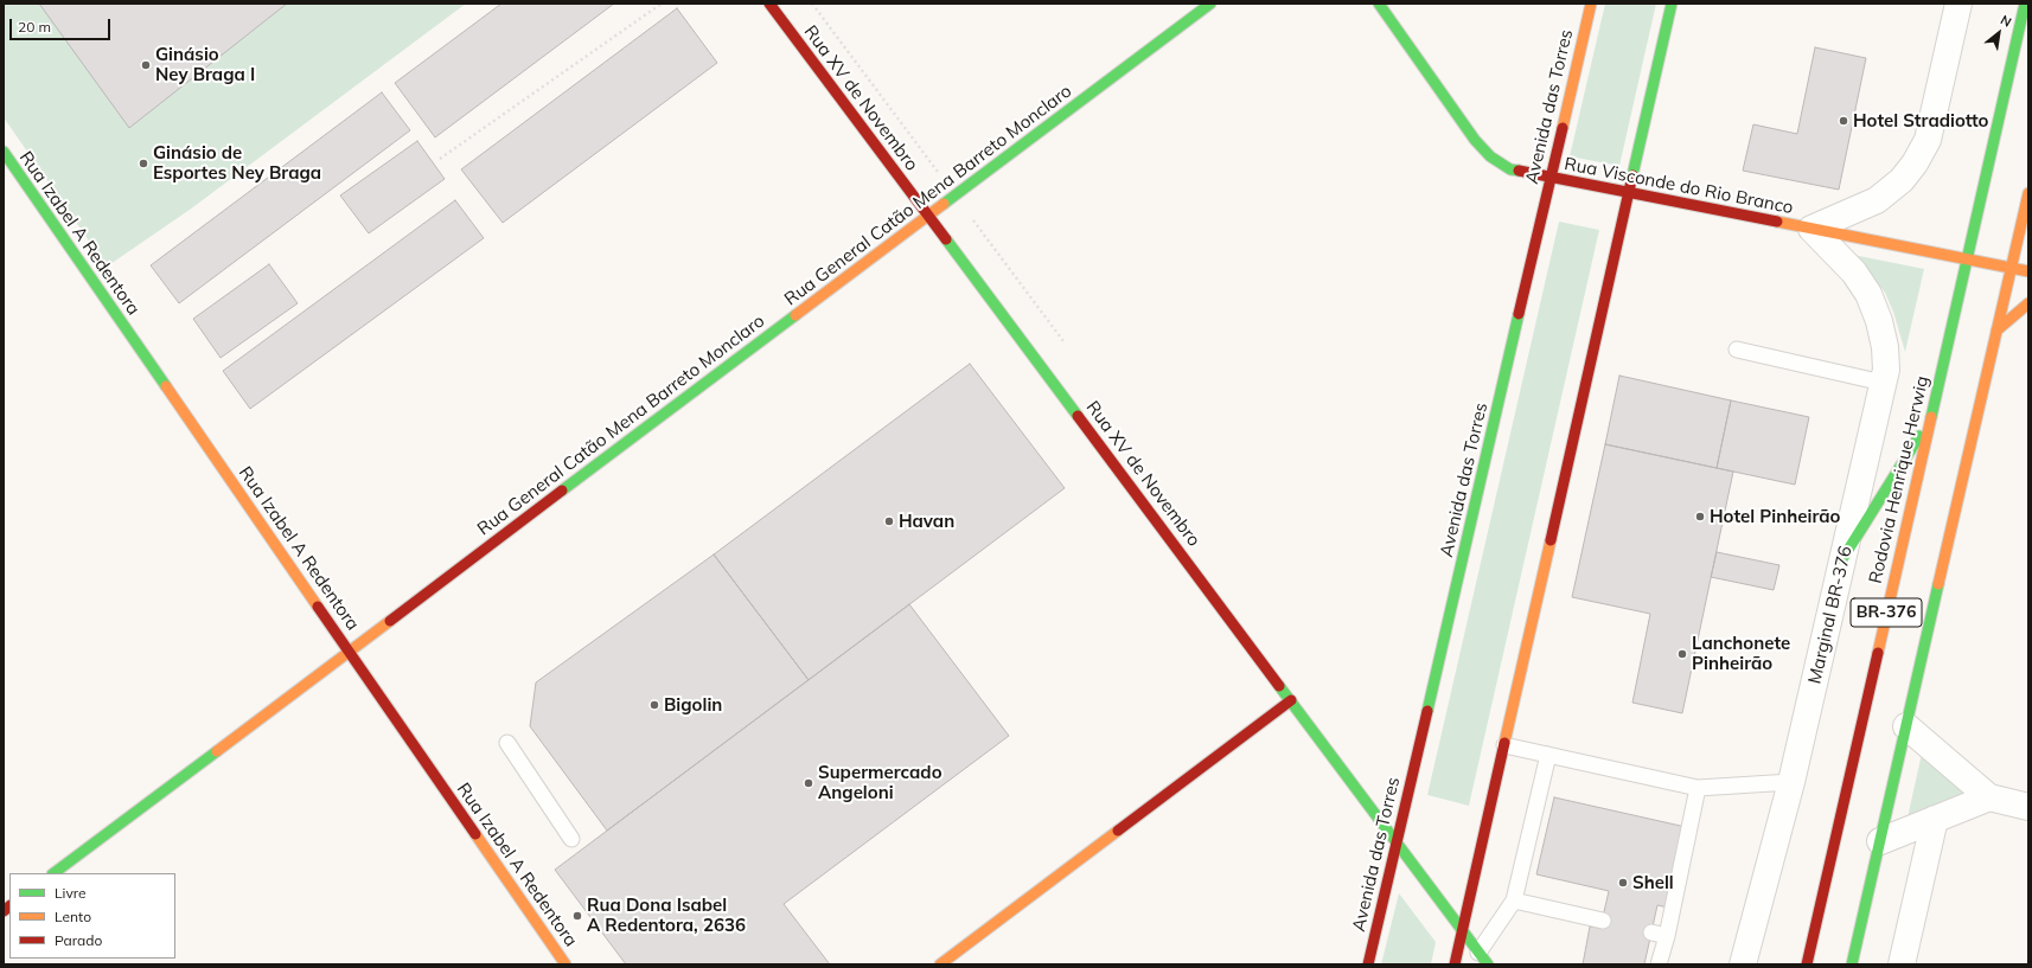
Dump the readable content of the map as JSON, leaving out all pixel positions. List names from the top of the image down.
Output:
{
  "streets": {
    "main road": [
      "Rua XV de Novembro",
      "Avenida das Torres",
      "Rua Visconde do Rio Branco",
      "Rua General Catão Mena Barreto Monclaro",
      "Rua Izabel A Redentora",
      "Rodovia Henrique Herwig",
      "BR-376"
    ],
    "street": ["Marginal BR-376"]
  },
  "crossings": [
    ["Rua XV de Novembro", "Avenida das Torres"],
    ["Rua XV de Novembro", "Rua General Catão Mena Barreto Monclaro"],
    ["Avenida das Torres", "Rua Visconde do Rio Branco"],
    ["Rua Visconde do Rio Branco", "Rodovia Henrique Herwig"],
    ["Rua Visconde do Rio Branco", "BR-376"],
    ["Rua Visconde do Rio Branco", "Marginal BR-376"],
    ["Rua General Catão Mena Barreto Monclaro", "Rua Izabel A Redentora"]
  ],
  "places": [
    "Ginásio Ney Braga I",
    "Hotel Stradiotto",
    "Ginásio de Esportes Ney Braga",
    "Hotel Pinheirão",
    "Havan",
    "Lanchonete Pinheirão",
    "Bigolin",
    "Supermercado Angeloni",
    "Shell",
    "Rua Dona Isabel A Redentora, 2636"
  ],
  "legend": ["Livre", "Lento", "Parado"],
  "scale_bar": "20 m",
  "north": "top right"
}
